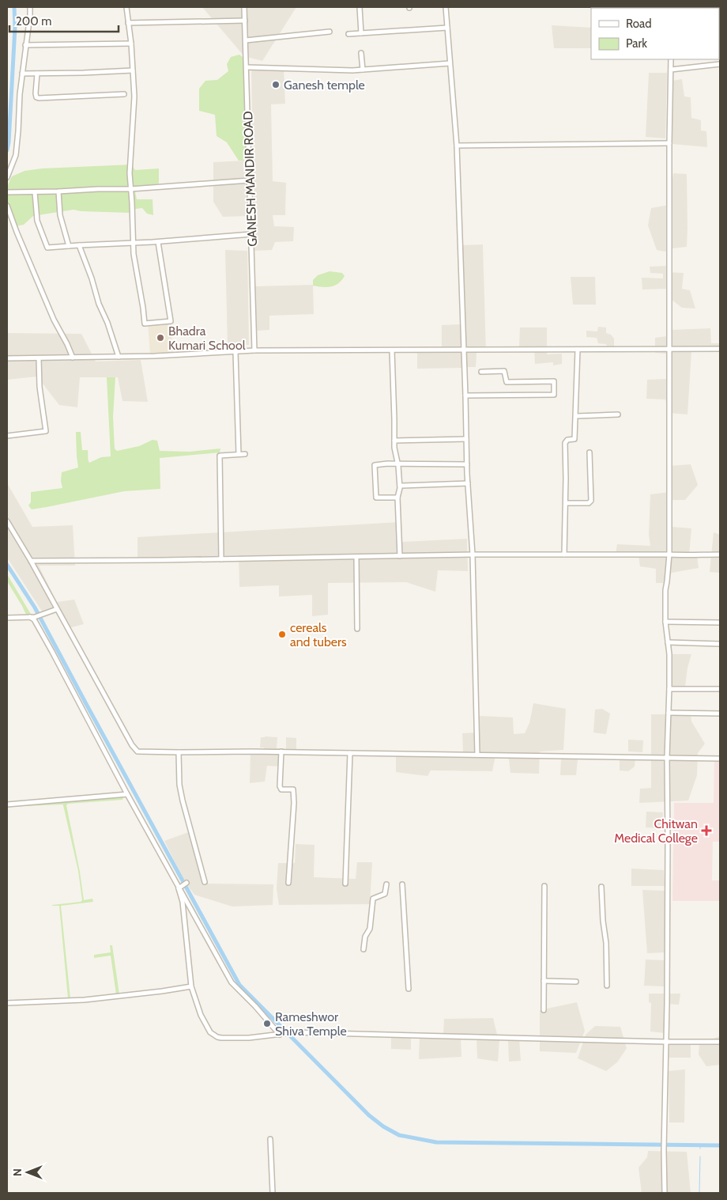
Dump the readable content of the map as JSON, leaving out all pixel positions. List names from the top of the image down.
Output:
{
  "streets": {
    "street": ["GANESH MANDIR ROAD"]
  },
  "places": {
    "other": [
      "Ganesh temple",
      "Bhadra Kumari School",
      "cereals and tubers",
      "Rameshwor Shiva Temple"
    ],
    "health": ["Chitwan Medical College"]
  },
  "legend": ["Road", "Park"],
  "scale_bar": "200 m",
  "north": "left"
}
